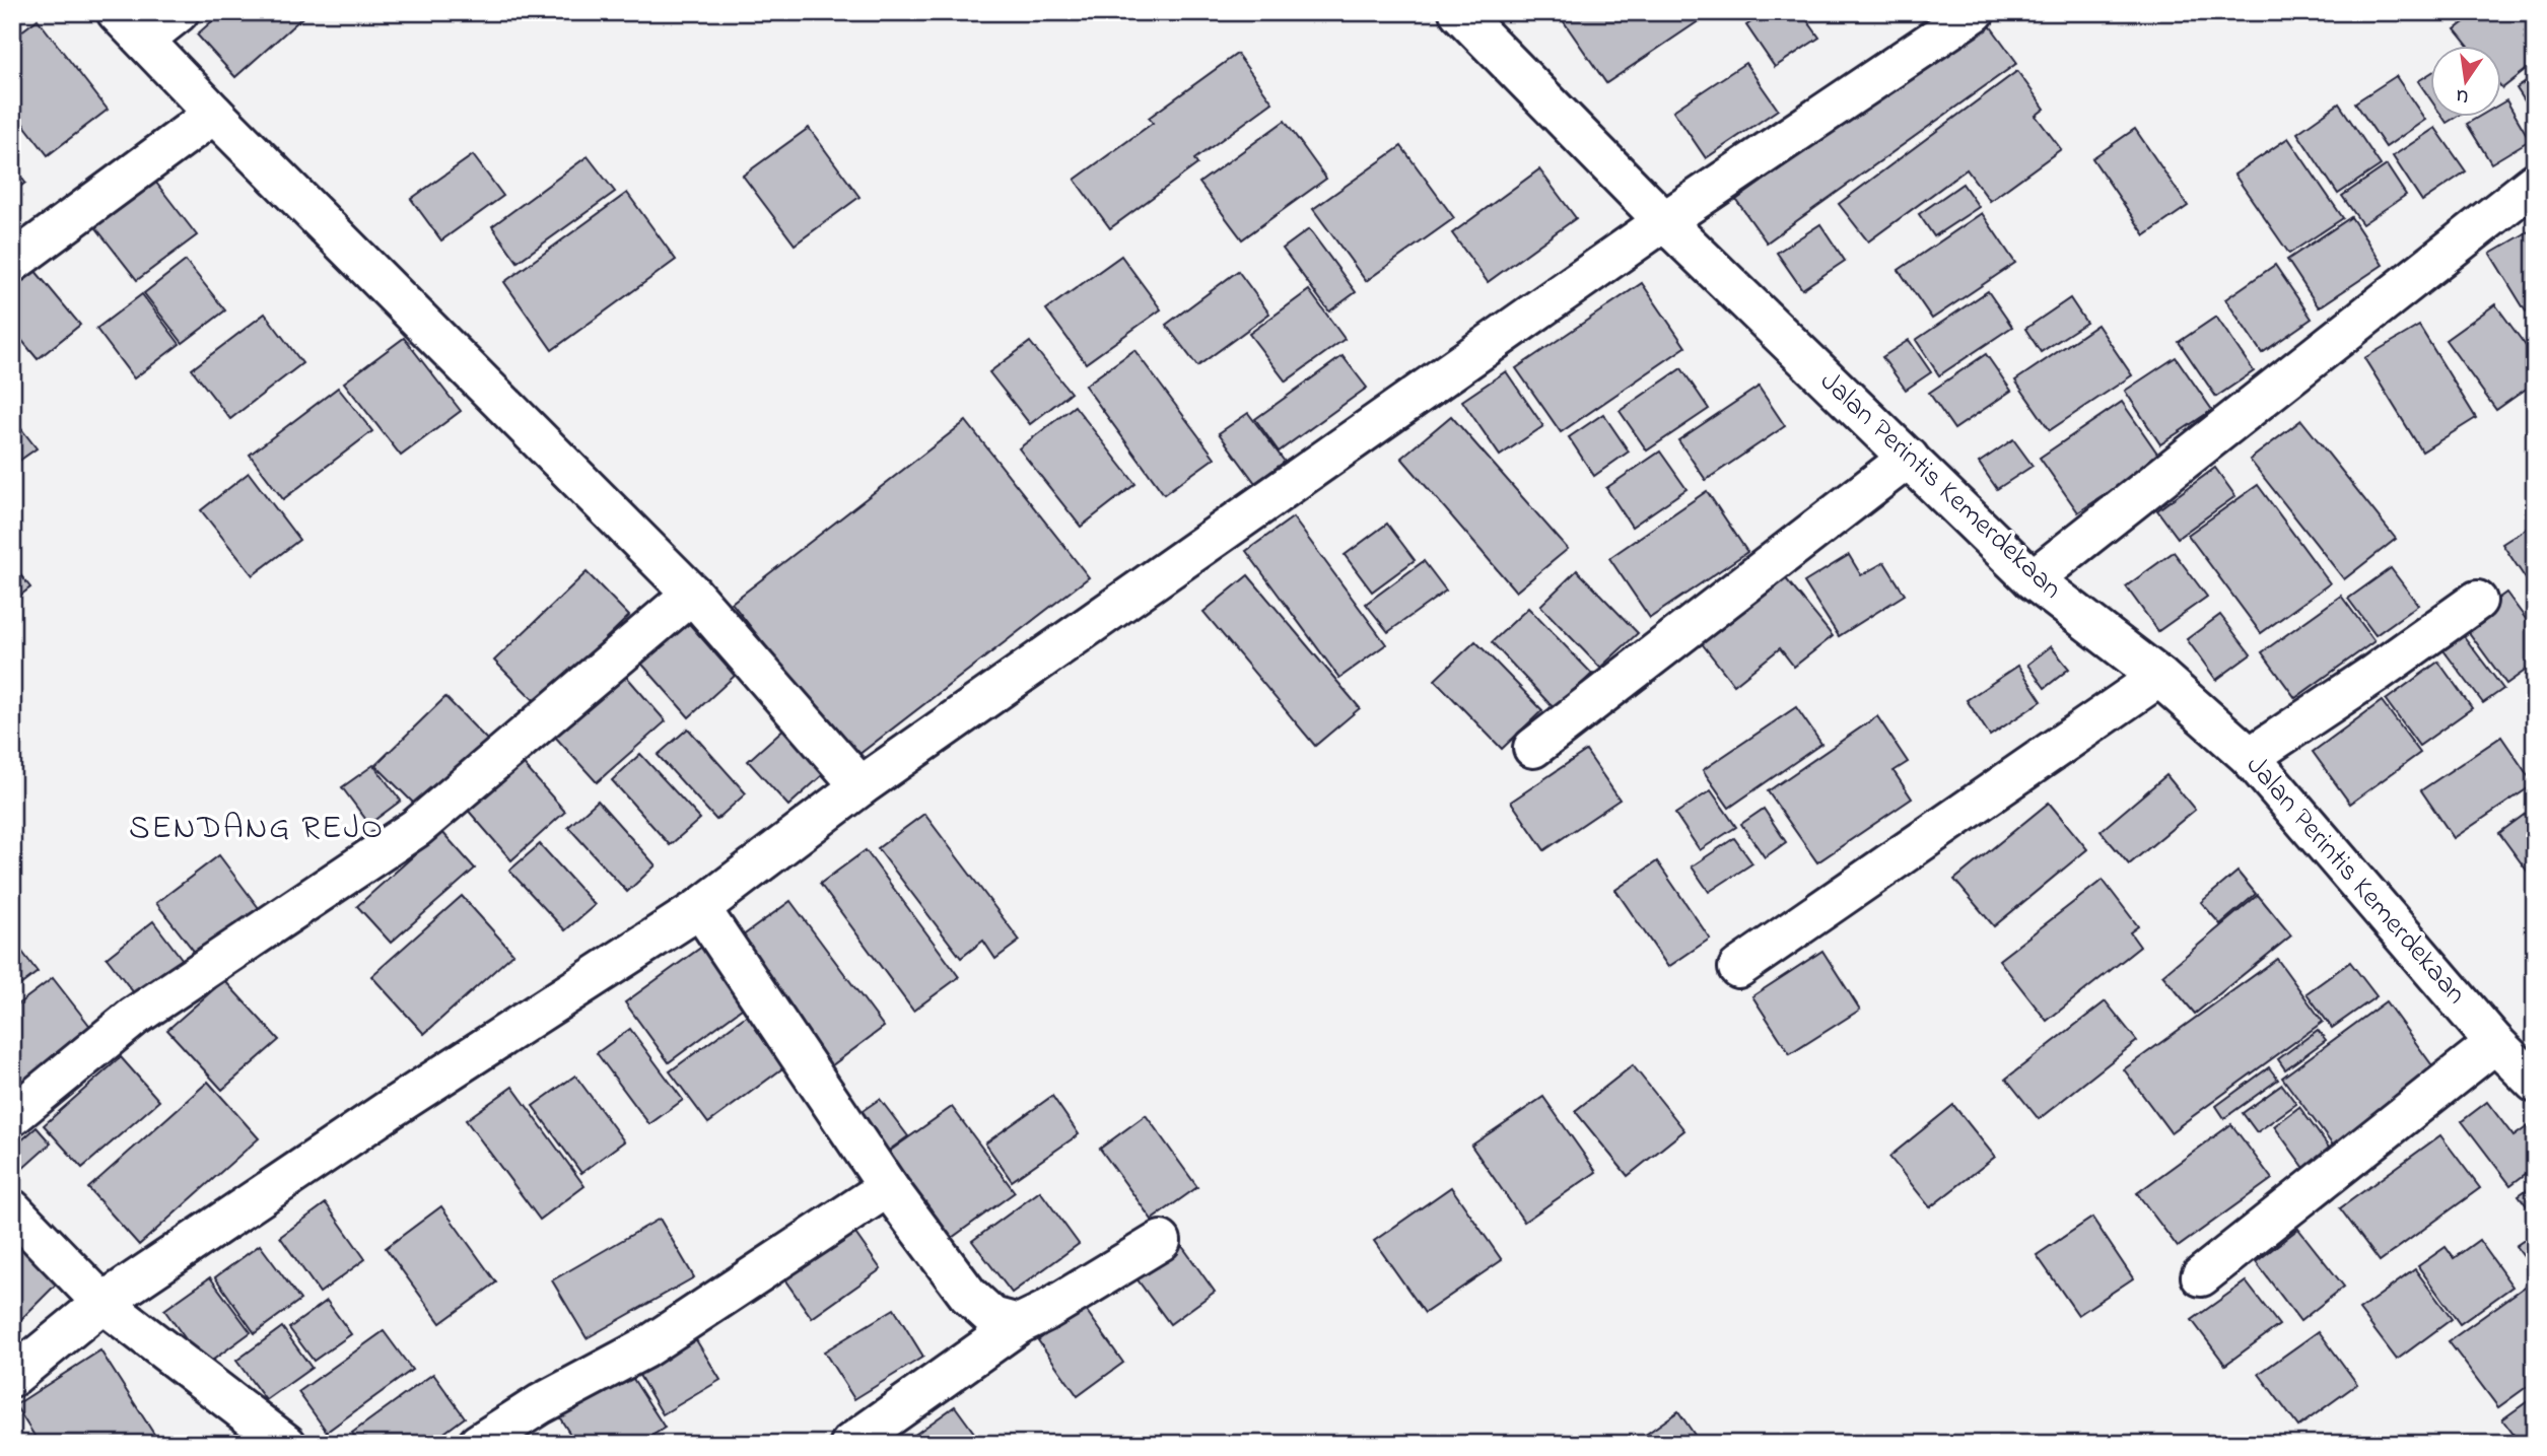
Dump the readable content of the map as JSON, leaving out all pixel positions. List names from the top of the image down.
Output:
{
  "streets": {
    "street": ["Jalan Perintis Kemerdekaan"]
  },
  "districts": ["SENDANG REJO"],
  "north": "bottom"
}
